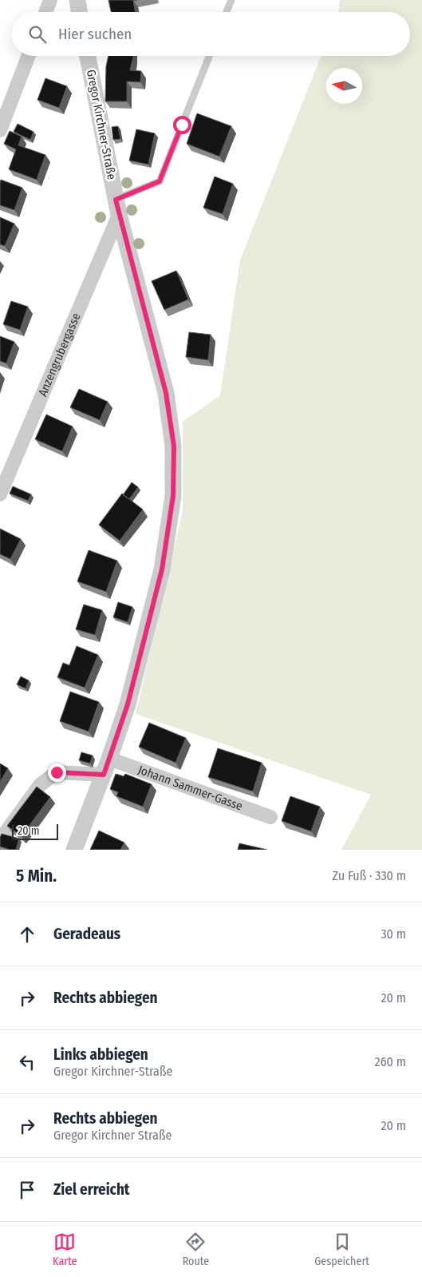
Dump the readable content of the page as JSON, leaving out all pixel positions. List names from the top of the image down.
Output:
{
  "streets": {
    "street": ["Gregor Kirchner-Straße", "Anzengrubergasse", "Johann Sammer-Gasse"]
  },
  "crossings": [
    ["Gregor Kirchner-Straße", "Anzengrubergasse"],
    ["Gregor Kirchner-Straße", "Johann Sammer-Gasse"]
  ],
  "scale_bar": "20 m",
  "north": "left",
  "page": {
    "search": "Hier suchen",
    "scale": "20 m",
    "heading": ["5 Min.", "Zu Fuß · 330 m"],
    "list": [
      ["Geradeaus", "30 m"],
      ["Rechts abbiegen", "20 m"],
      ["Links abbiegen", "Gregor Kirchner-Straße", "260 m"],
      ["Rechts abbiegen", "Gregor Kirchner Straße", "20 m"],
      "Ziel erreicht"
    ],
    "nav": ["Karte", "Route", "Gespeichert"]
  }
}
